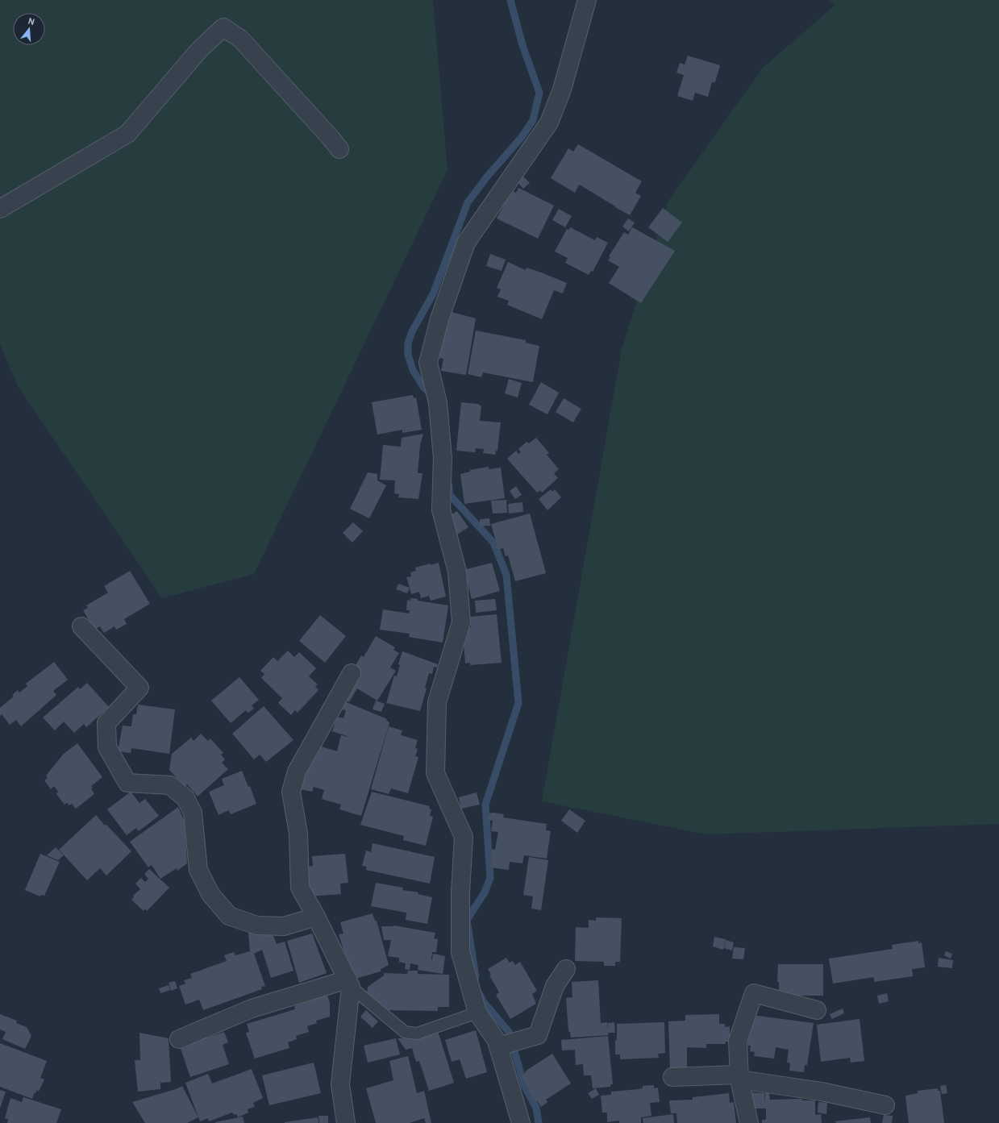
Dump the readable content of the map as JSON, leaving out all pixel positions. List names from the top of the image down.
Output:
{
  "north": "top"
}
